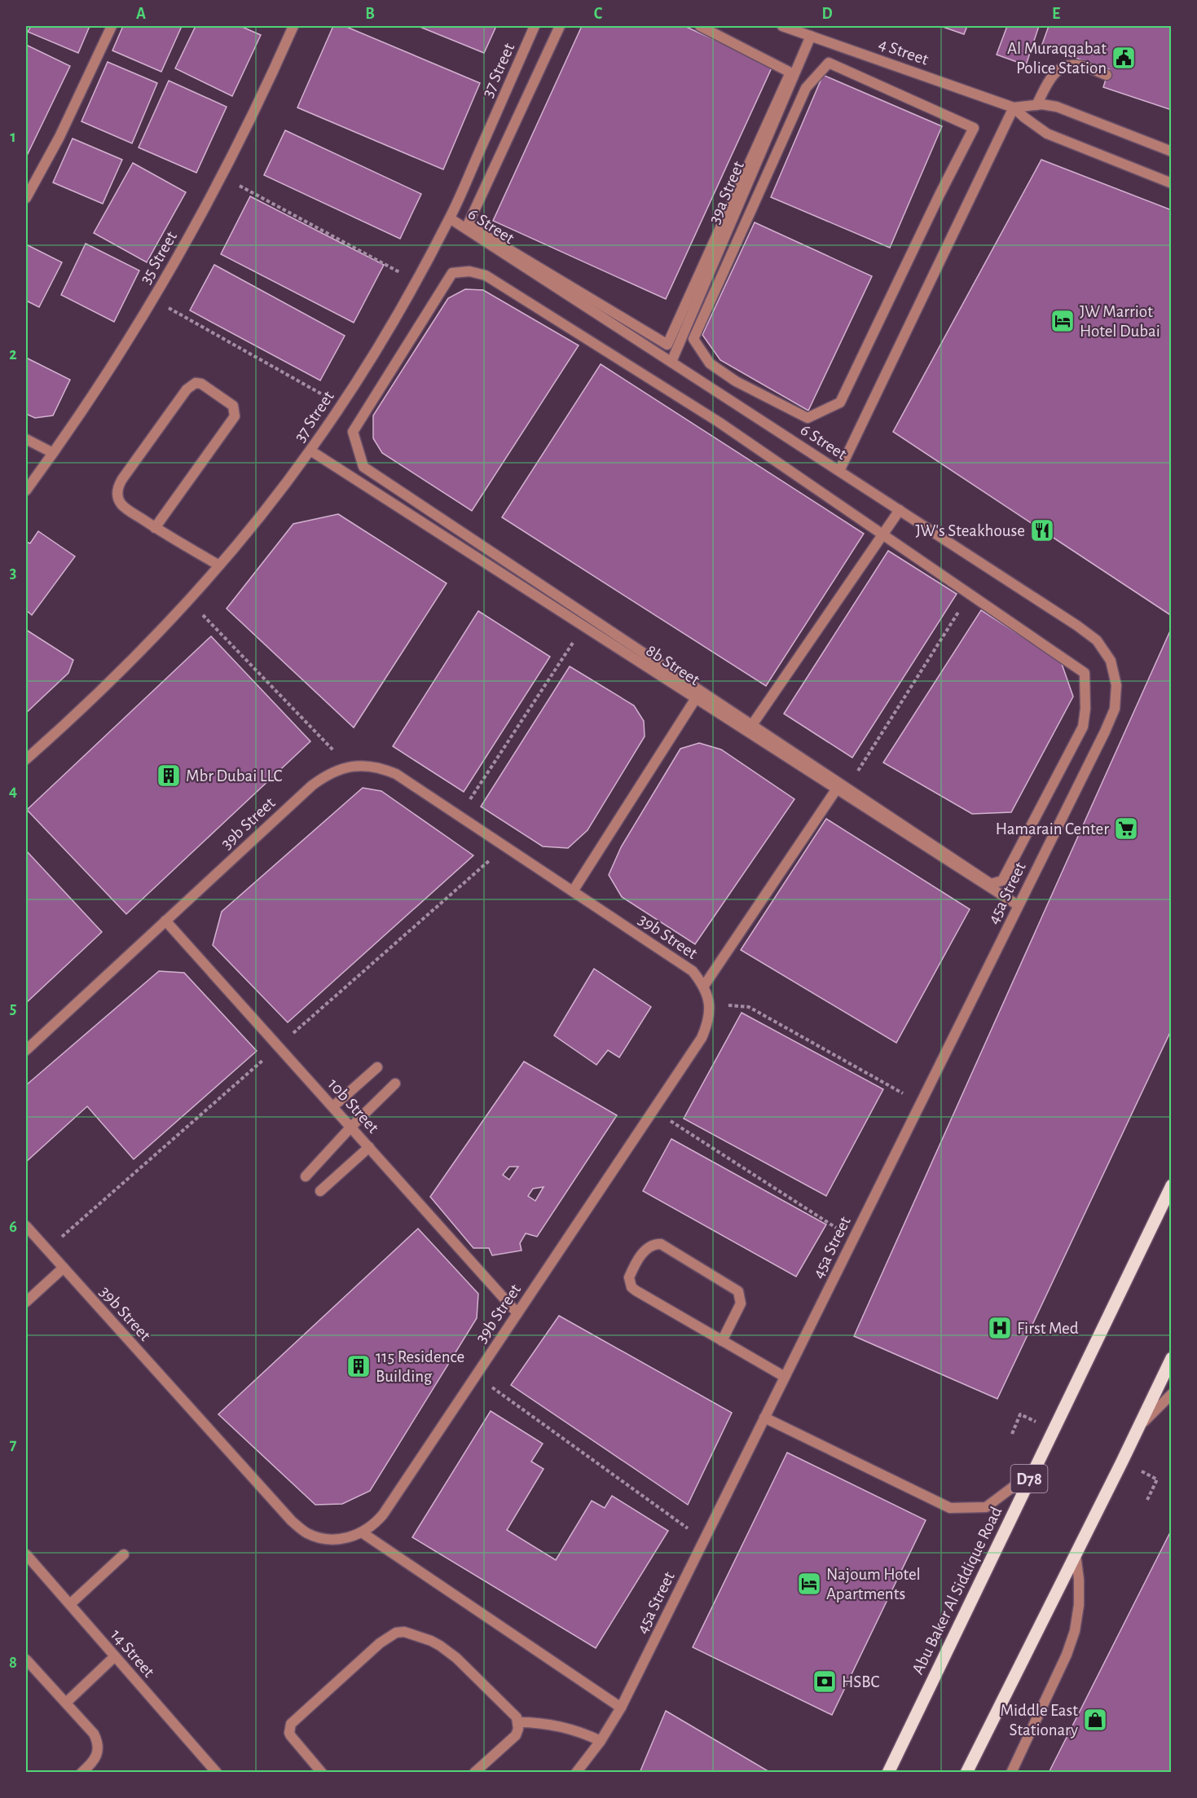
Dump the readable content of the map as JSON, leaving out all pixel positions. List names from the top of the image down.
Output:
{
  "streets": {
    "main road": ["D78", "Abu Baker Al Siddique Road"],
    "street": [
      "4 Street",
      "37 Street",
      "39a Street",
      "6 Street",
      "35 Street",
      "8b Street",
      "39b Street",
      "45a Street",
      "10b Street",
      "14 Street"
    ]
  },
  "crossings": [
    ["4 Street", "39a Street"],
    ["37 Street", "6 Street"],
    ["37 Street", "8b Street"],
    ["39a Street", "6 Street"],
    ["6 Street", "45a Street"],
    ["8b Street", "45a Street"],
    ["39b Street", "10b Street"]
  ],
  "places": {
    "public building": ["Al Muraqqabat Police Station"],
    "hotel": ["JW Marriot Hotel Dubai", "Najoum Hotel Apartments"],
    "restaurant": ["JW's Steakhouse"],
    "building": ["Mbr Dubai LLC", "115 Residence Building"],
    "supermarket": ["Hamarain Center"],
    "hospital": ["First Med"],
    "bank": ["HSBC"],
    "shop": ["Middle East Stationary"]
  },
  "grid": {
    "columns": [
      "A",
      "B",
      "C",
      "D",
      "E"
    ],
    "rows": [
      "1",
      "2",
      "3",
      "4",
      "5",
      "6",
      "7",
      "8"
    ]
  }
}
